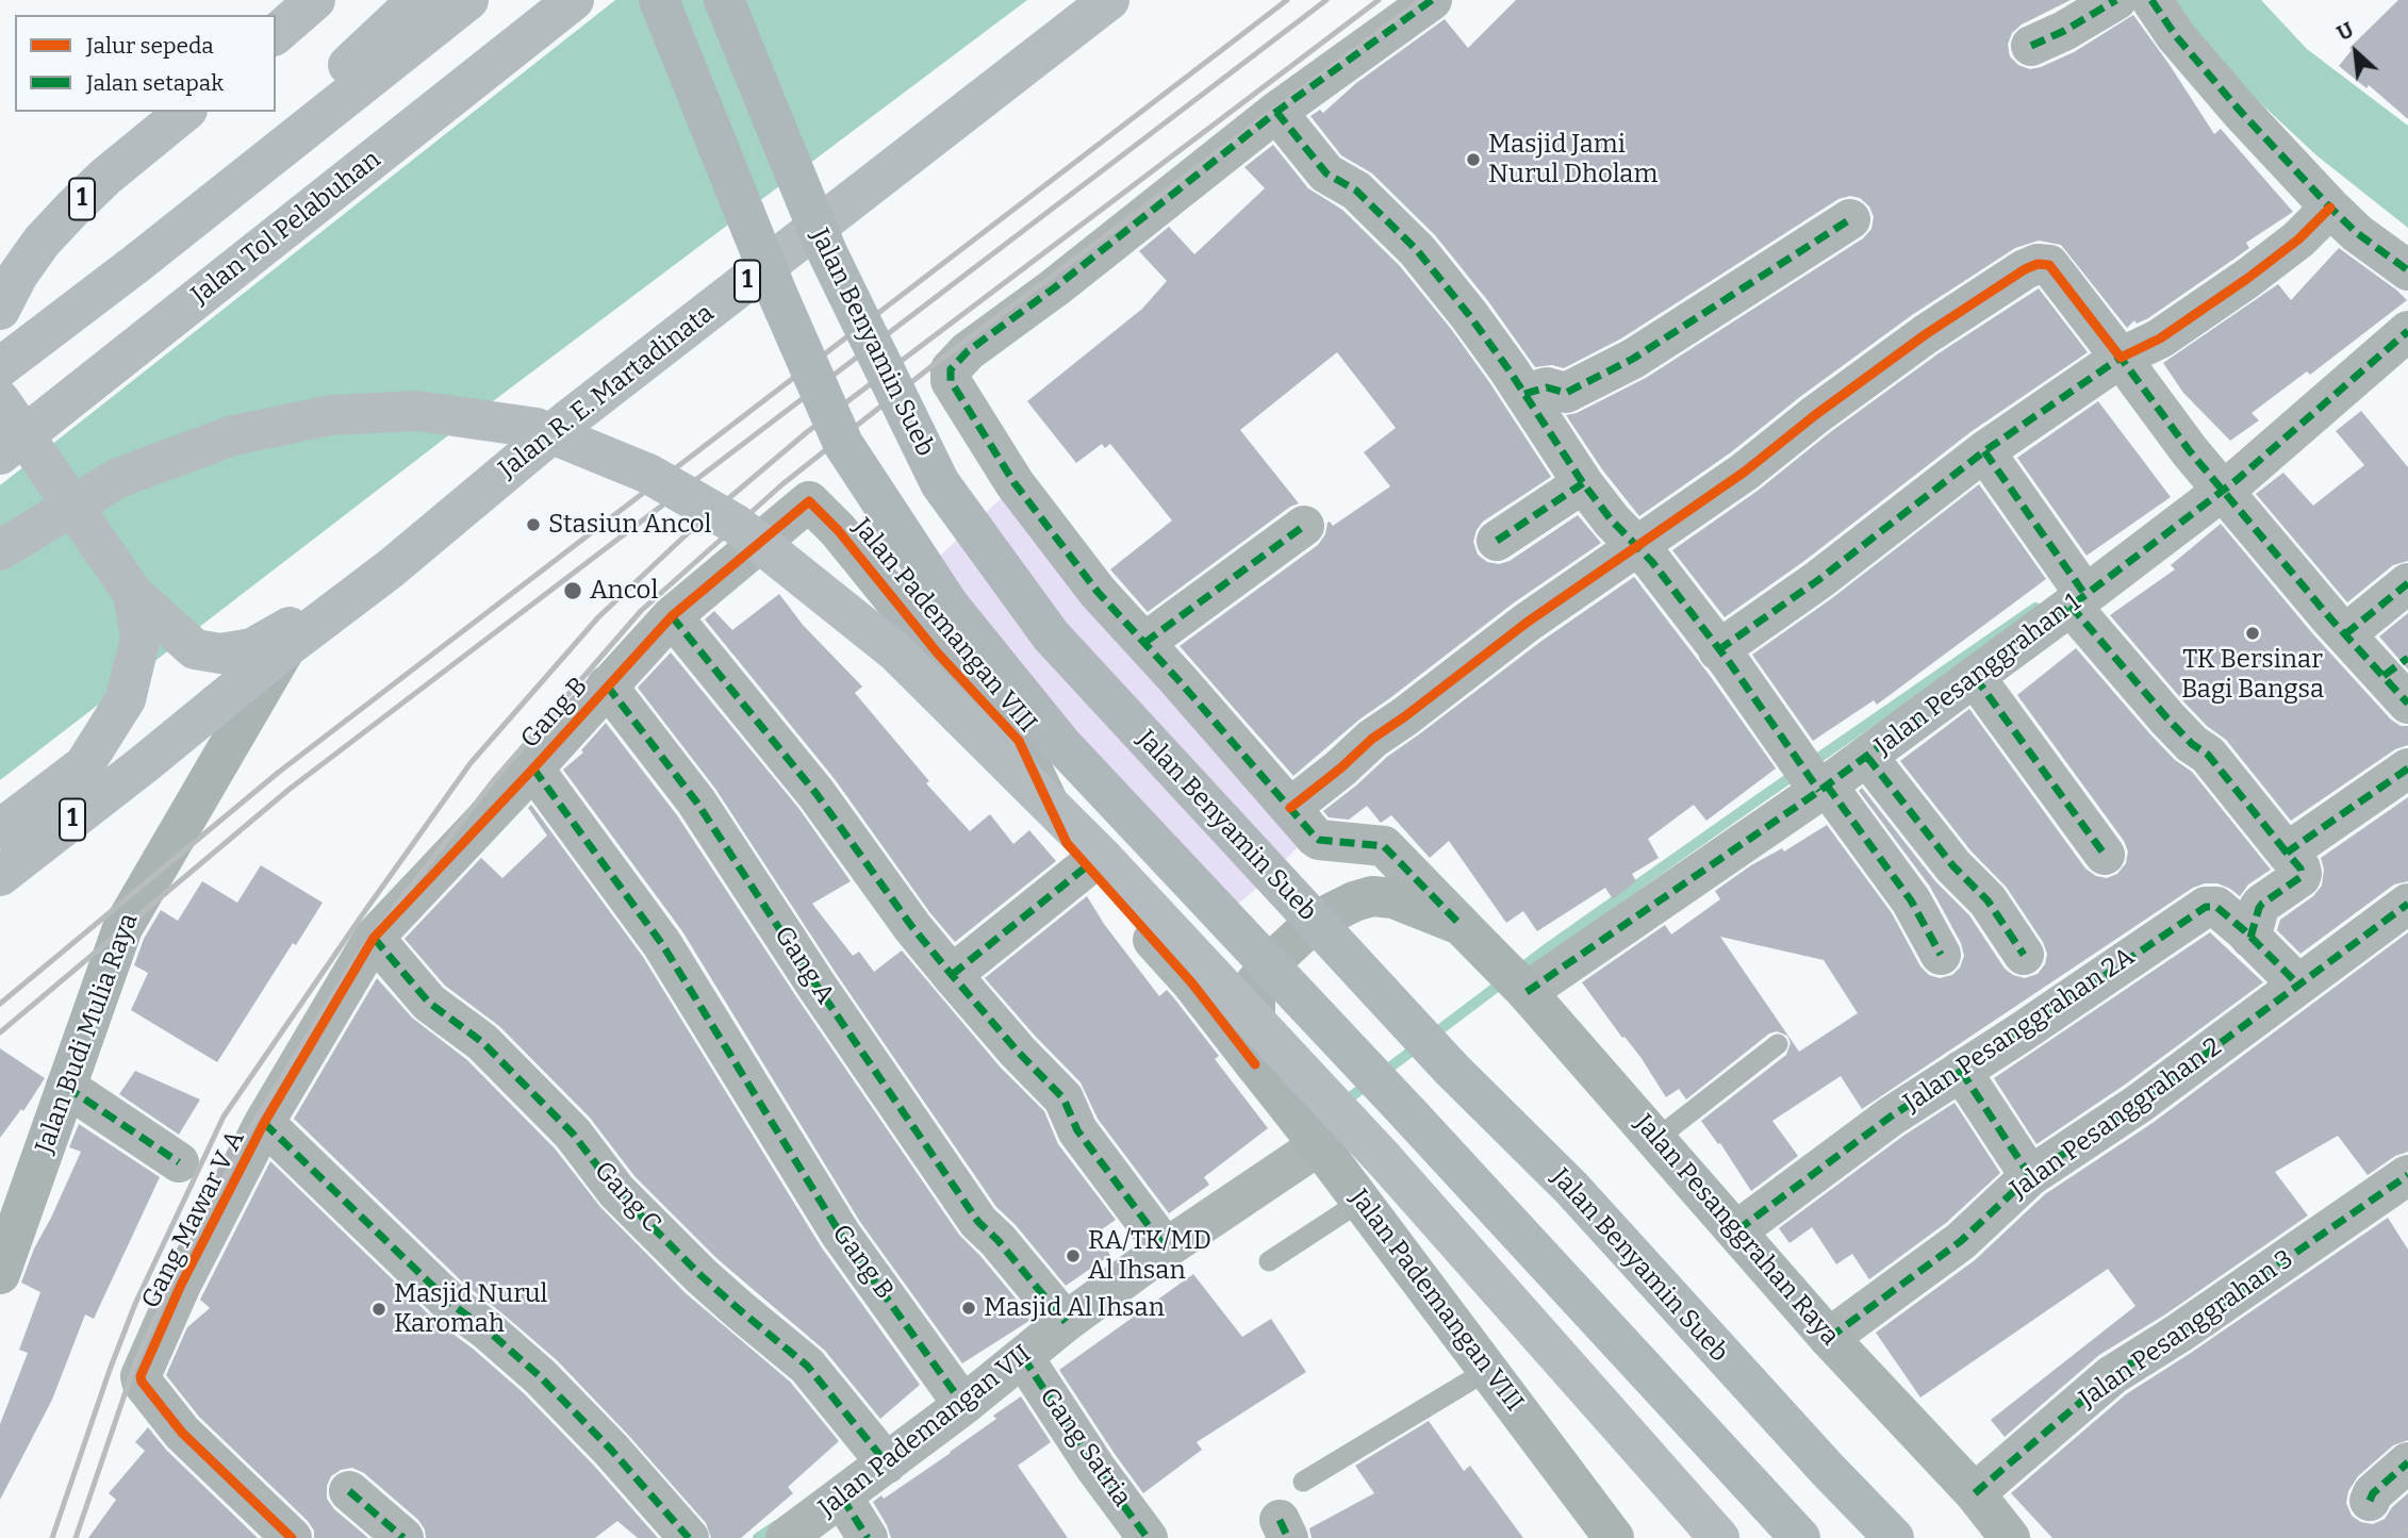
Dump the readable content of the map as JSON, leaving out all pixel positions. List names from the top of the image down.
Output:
{
  "streets": {
    "highway": ["1", "Jalan Tol Pelabuhan", "Jalan R. E. Martadinata"],
    "main road": [
      "Jalan Benyamin Sueb",
      "Jalan Pademangan VIII",
      "Jalan Budi Mulia Raya",
      "Jalan Pesanggrahan Raya"
    ],
    "street": [
      "Jalan Pesanggrahan 1",
      "Gang B",
      "Gang A",
      "Jalan Pesanggrahan 2A",
      "Jalan Pesanggrahan 2",
      "Gang C",
      "Gang Mawar V A",
      "Jalan Pesanggrahan 3",
      "Jalan Pademangan VII",
      "Gang Satria"
    ]
  },
  "crossings": [
    ["Jalan R. E. Martadinata", "Jalan Budi Mulia Raya"],
    ["Jalan Pademangan VIII", "Jalan Pademangan VII"],
    ["Jalan Pesanggrahan 1", "Jalan Pesanggrahan Raya"],
    ["Gang B", "Gang A"],
    ["Gang B", "Jalan Pademangan VII"],
    ["Gang A", "Jalan Pademangan VII"],
    ["Jalan Pesanggrahan 2A", "Jalan Pesanggrahan 2"],
    ["Jalan Pesanggrahan 2A", "Jalan Pesanggrahan Raya"],
    ["Jalan Pesanggrahan 2", "Jalan Pesanggrahan Raya"],
    ["Gang C", "Jalan Pademangan VII"],
    ["Jalan Pesanggrahan Raya", "Jalan Pesanggrahan 3"],
    ["Jalan Pademangan VII", "Gang Satria"]
  ],
  "places": [
    "Masjid Jami Nurul Dholam",
    "Stasiun Ancol",
    "Ancol",
    "TK Bersinar Bagi Bangsa",
    "RA/TK/MD Al Ihsan",
    "Masjid Al Ihsan",
    "Masjid Nurul Karomah"
  ],
  "legend": ["Jalur sepeda", "Jalan setapak"],
  "north": "top left"
}
